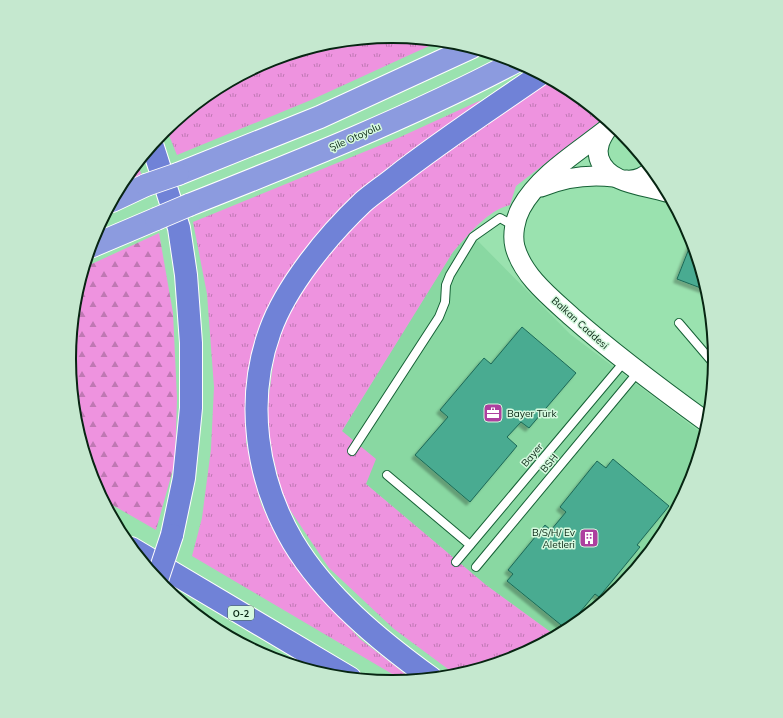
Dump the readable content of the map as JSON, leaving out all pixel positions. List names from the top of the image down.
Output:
{
  "streets": {
    "highway": ["Şile Otoyolu", "O-2"],
    "street": ["Balkan Caddesi"],
    "lane": ["Bayer", "BSH"]
  },
  "crossings": [
    ["Balkan Caddesi", "Bayer"],
    ["Balkan Caddesi", "BSH"],
    ["Bayer", "BSH"]
  ],
  "places": {
    "office": ["Bayer Türk"],
    "building": ["B/S/H/ Ev Aletleri"]
  }
}
